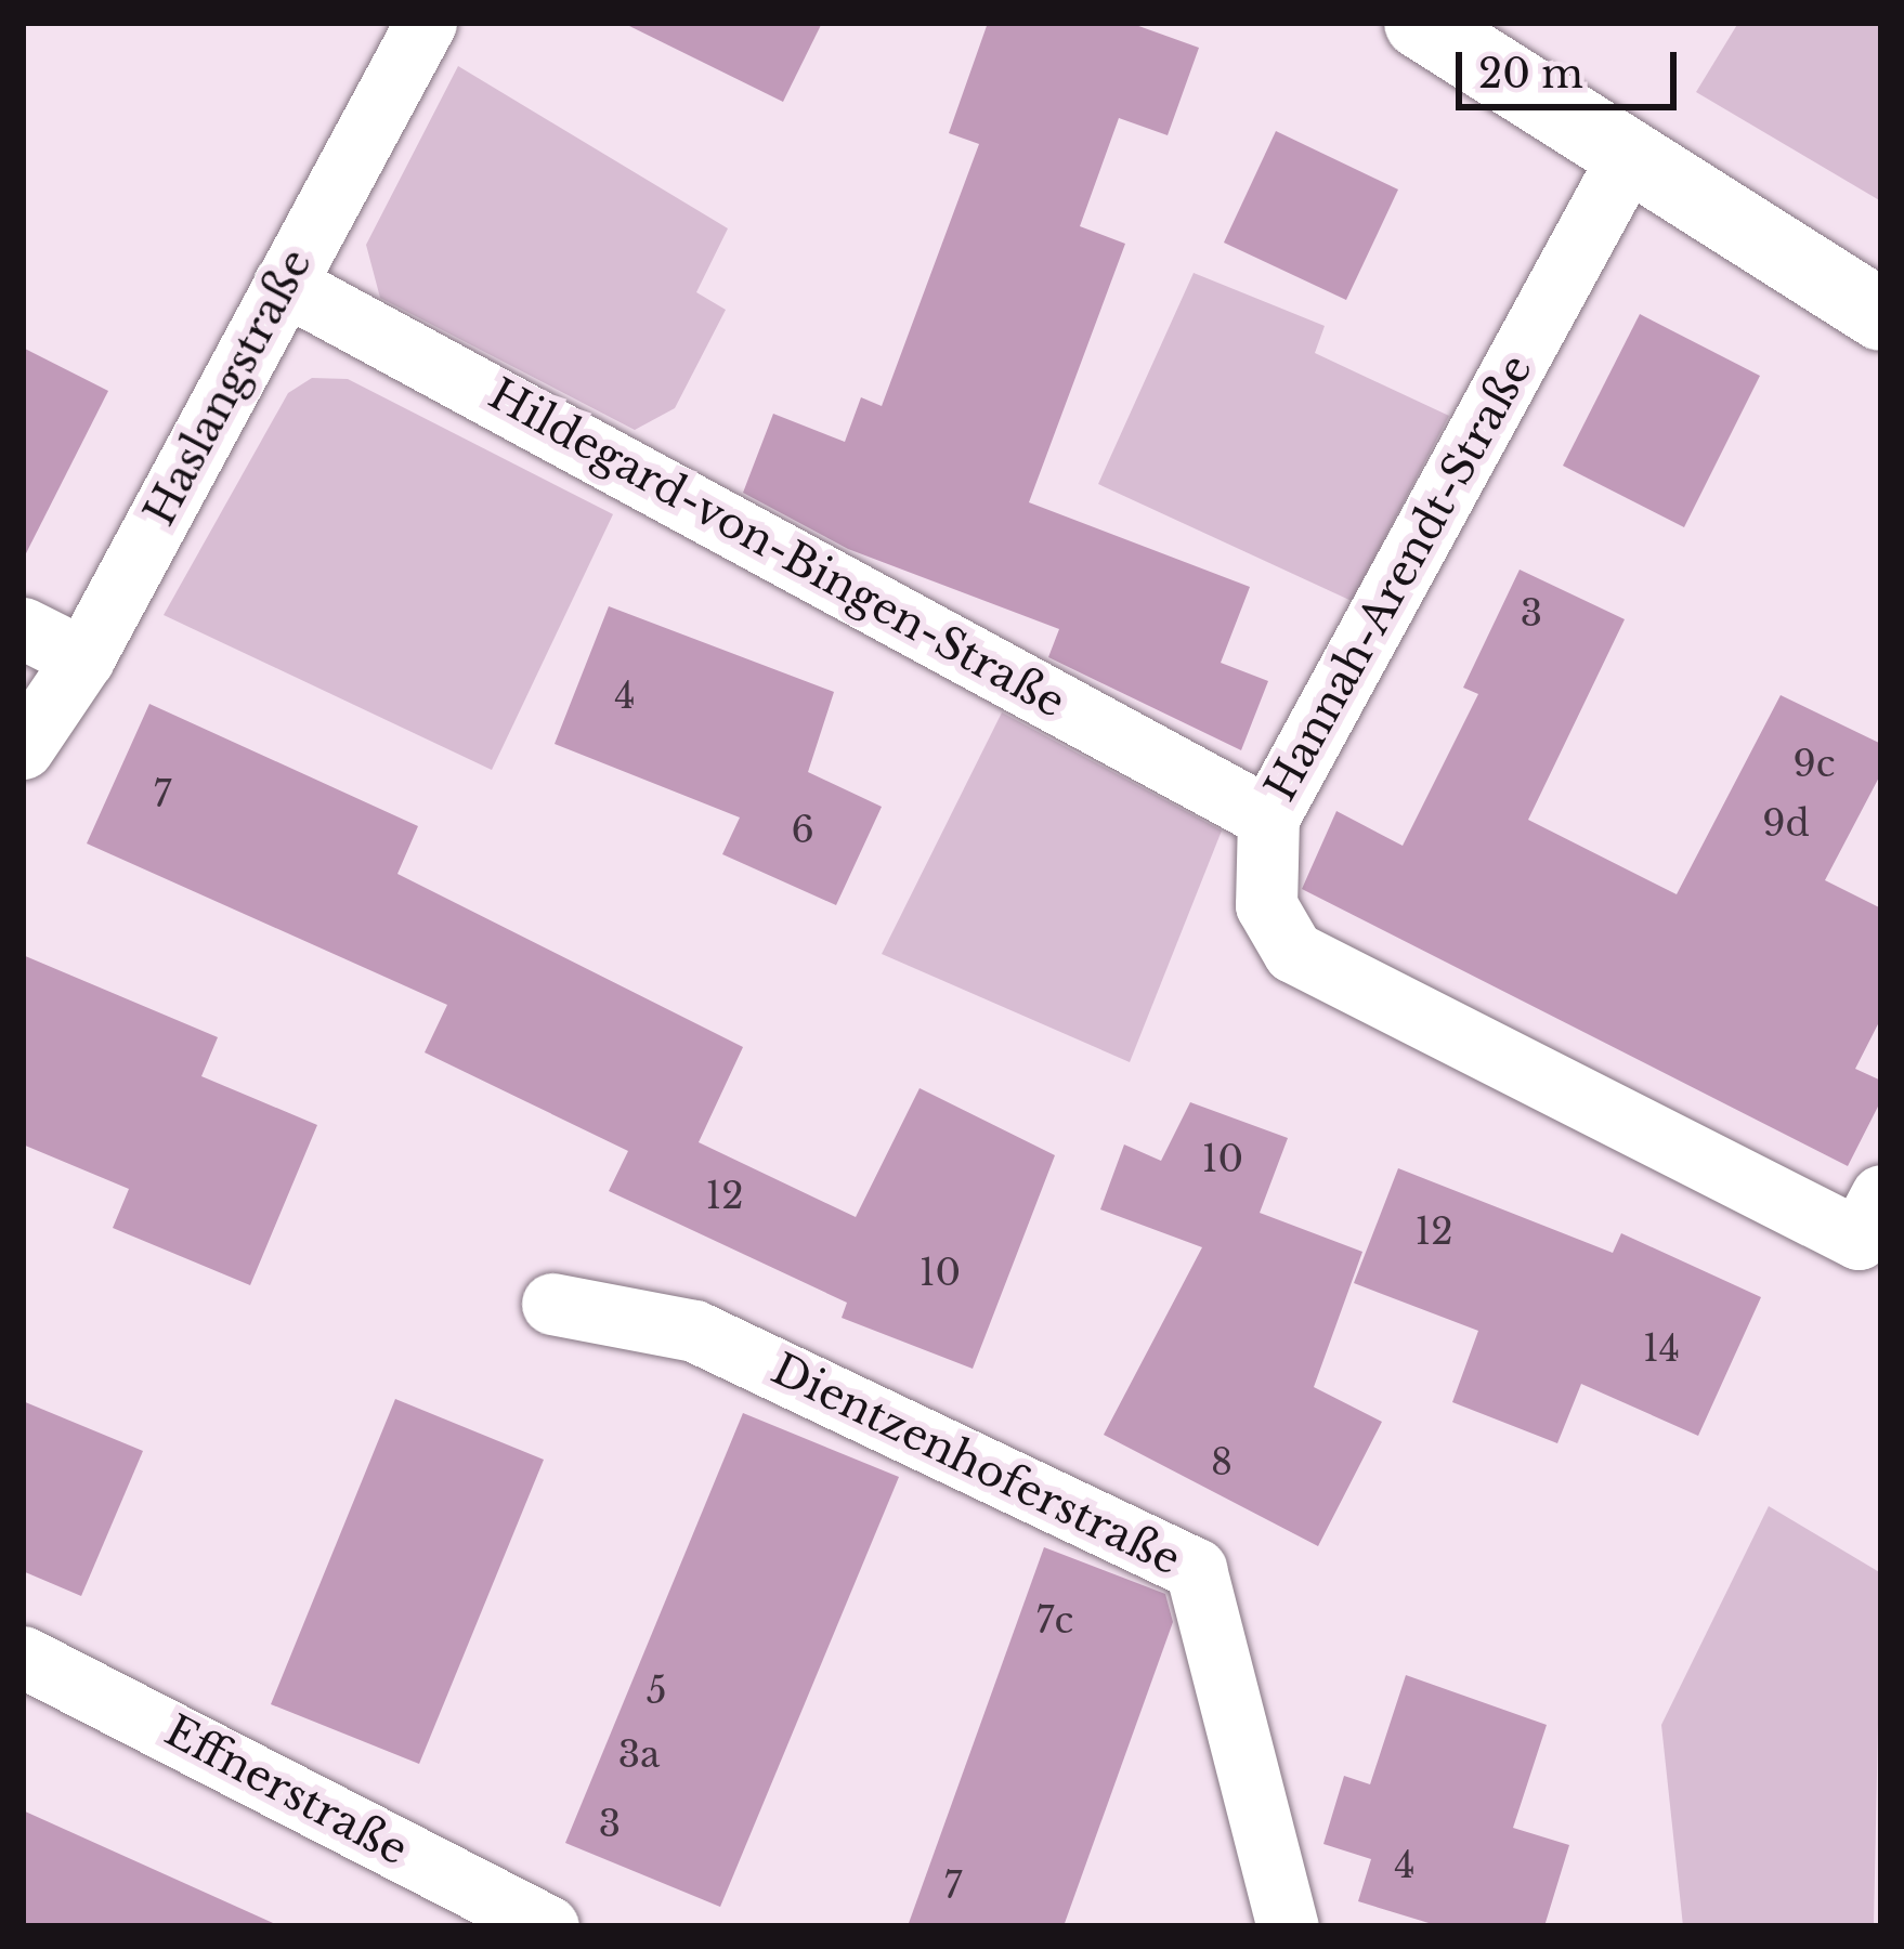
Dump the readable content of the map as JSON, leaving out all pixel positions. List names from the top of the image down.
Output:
{
  "streets": {
    "street": [
      "Haslangstraße",
      "Hildegard-von-Bingen-Straße",
      "Hannah-Arendt-Straße",
      "Dientzenhoferstraße",
      "Effnerstraße"
    ]
  },
  "crossings": [
    ["Haslangstraße", "Hildegard-von-Bingen-Straße"],
    ["Hildegard-von-Bingen-Straße", "Hannah-Arendt-Straße"]
  ],
  "house_numbers": [
    "3",
    "4",
    "9c",
    "7",
    "9d",
    "6",
    "10",
    "12",
    "12",
    "10",
    "14",
    "8",
    "7c",
    "5",
    "3a",
    "3",
    "4",
    "7"
  ],
  "scale_bar": "20 m"
}
